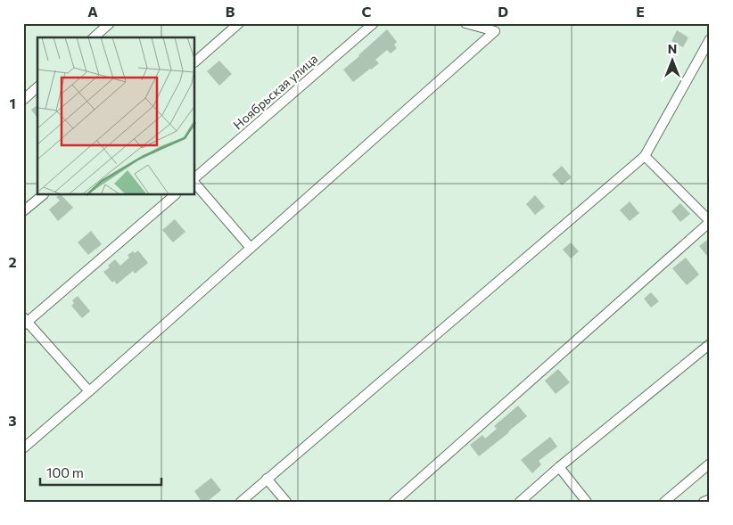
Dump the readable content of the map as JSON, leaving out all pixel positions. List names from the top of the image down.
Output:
{
  "streets": {
    "street": ["Ноябрьская улица"]
  },
  "scale_bar": "100 m",
  "north": "top",
  "grid": {
    "columns": [
      "A",
      "B",
      "C",
      "D",
      "E"
    ],
    "rows": ["1", "2", "3"]
  }
}
